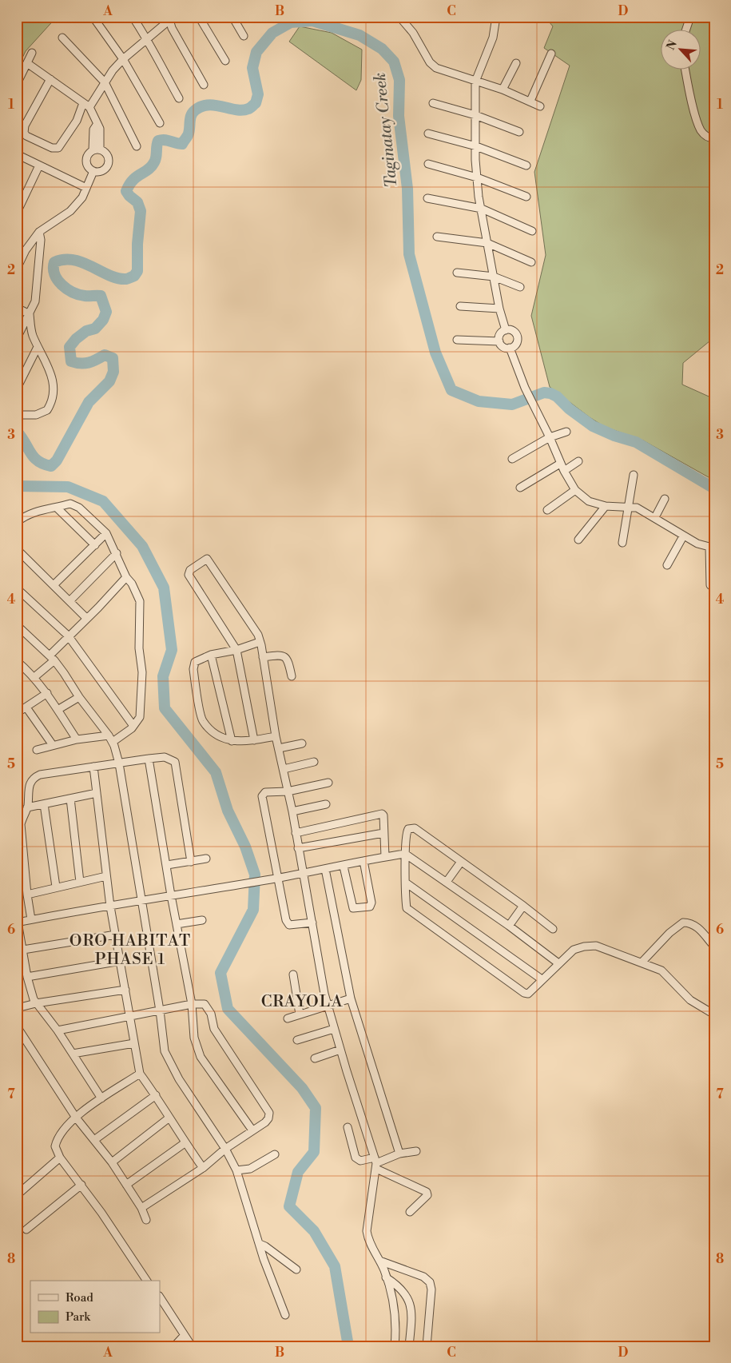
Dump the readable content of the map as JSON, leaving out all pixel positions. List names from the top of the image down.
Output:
{
  "districts": ["ORO HABITAT PHASE 1", "CRAYOLA"],
  "water": ["Taginatay Creek"],
  "legend": ["Road", "Park"],
  "north": "top left",
  "grid": {
    "columns": [
      "A",
      "B",
      "C",
      "D"
    ],
    "rows": [
      "1",
      "2",
      "3",
      "4",
      "5",
      "6",
      "7",
      "8"
    ]
  }
}
